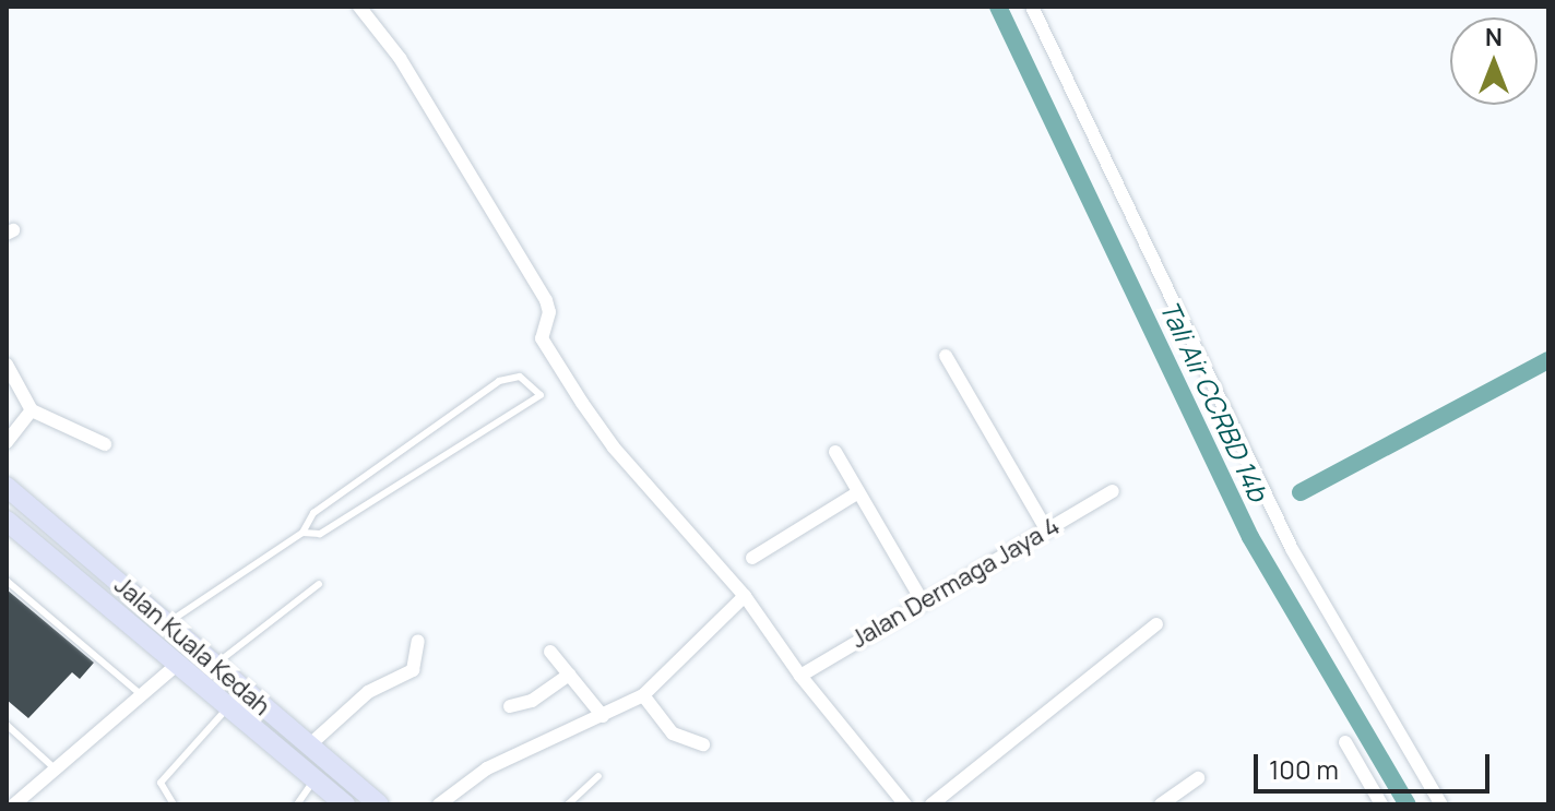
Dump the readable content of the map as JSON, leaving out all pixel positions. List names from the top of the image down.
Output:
{
  "streets": {
    "main road": ["Jalan Kuala Kedah"],
    "street": ["Jalan Dermaga Jaya 4"]
  },
  "water": ["Tali Air CCRBD 14b"],
  "scale_bar": "100 m",
  "north": "top"
}
